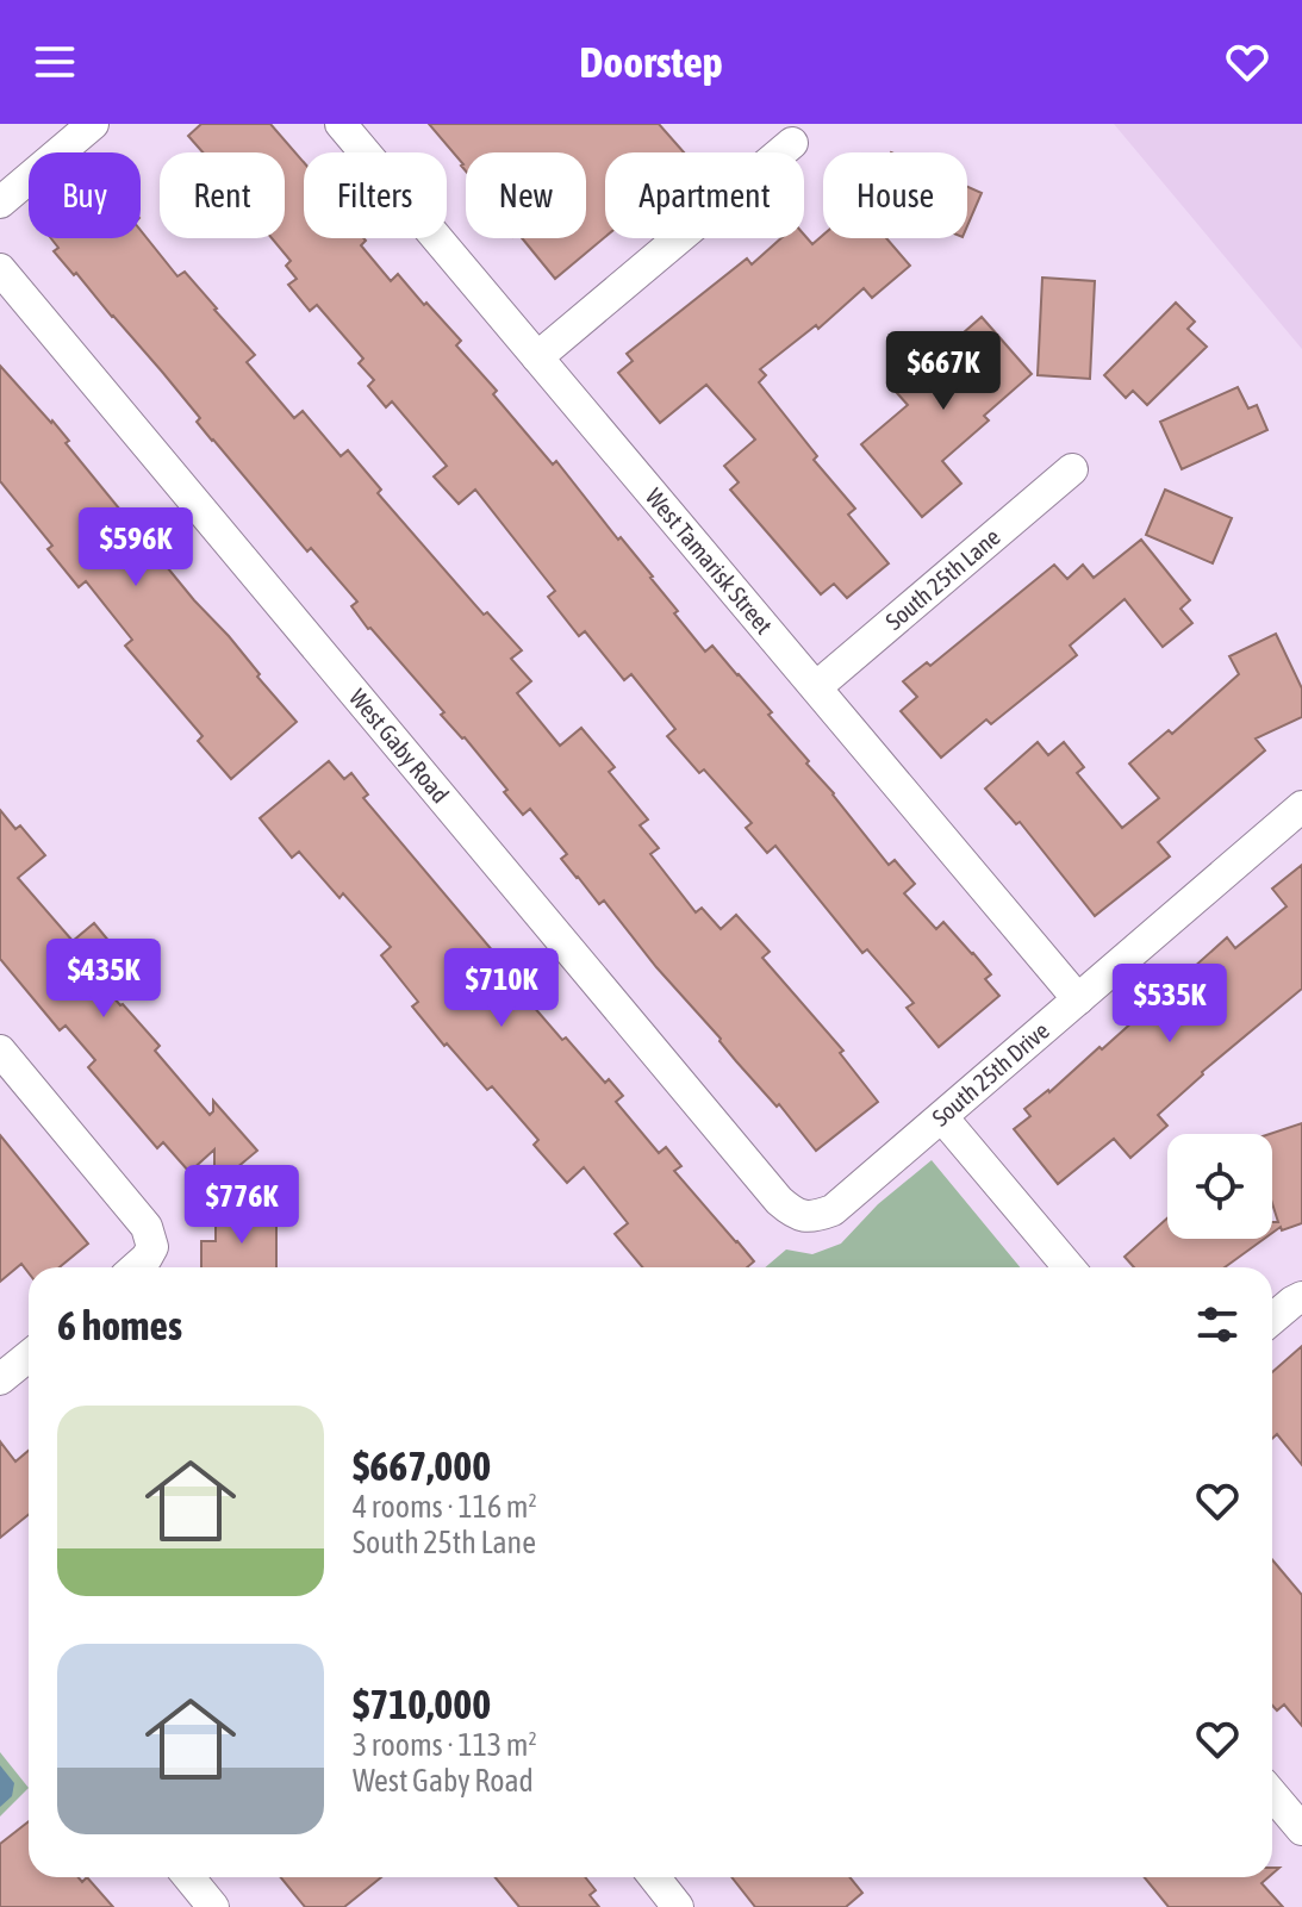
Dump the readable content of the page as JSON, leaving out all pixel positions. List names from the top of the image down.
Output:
{
  "streets": {
    "street": [
      "West Tamarisk Street",
      "South 25th Lane",
      "West Gaby Road",
      "South 25th Drive"
    ]
  },
  "crossings": [
    ["West Tamarisk Street", "South 25th Lane"],
    ["West Tamarisk Street", "South 25th Drive"],
    ["West Gaby Road", "South 25th Drive"]
  ],
  "page": {
    "header": "Doorstep",
    "chip": [
      "Buy",
      "Rent",
      "Filters",
      "New",
      "Apartment",
      "House"
    ],
    "price": [
      "$667K",
      "$596K",
      "$435K",
      "$710K",
      "$535K",
      "$776K"
    ],
    "heading": "6 homes",
    "list": [
      {
        "name": "$667,000",
        "note": "4 rooms · 116 m² · South 25th Lane"
      },
      {
        "name": "$710,000",
        "note": "3 rooms · 113 m² · West Gaby Road"
      }
    ]
  }
}
